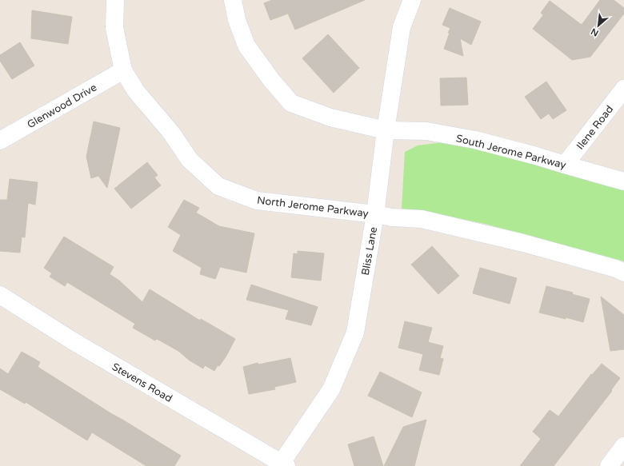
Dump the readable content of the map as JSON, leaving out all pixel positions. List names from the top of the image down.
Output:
{
  "streets": {
    "street": [
      "Glenwood Drive",
      "Ilene Road",
      "South Jerome Parkway",
      "North Jerome Parkway",
      "Bliss Lane",
      "Stevens Road"
    ]
  },
  "crossings": [
    ["Glenwood Drive", "North Jerome Parkway"],
    ["Ilene Road", "South Jerome Parkway"],
    ["South Jerome Parkway", "Bliss Lane"],
    ["North Jerome Parkway", "Bliss Lane"],
    ["Bliss Lane", "Stevens Road"]
  ],
  "north": "bottom left"
}
